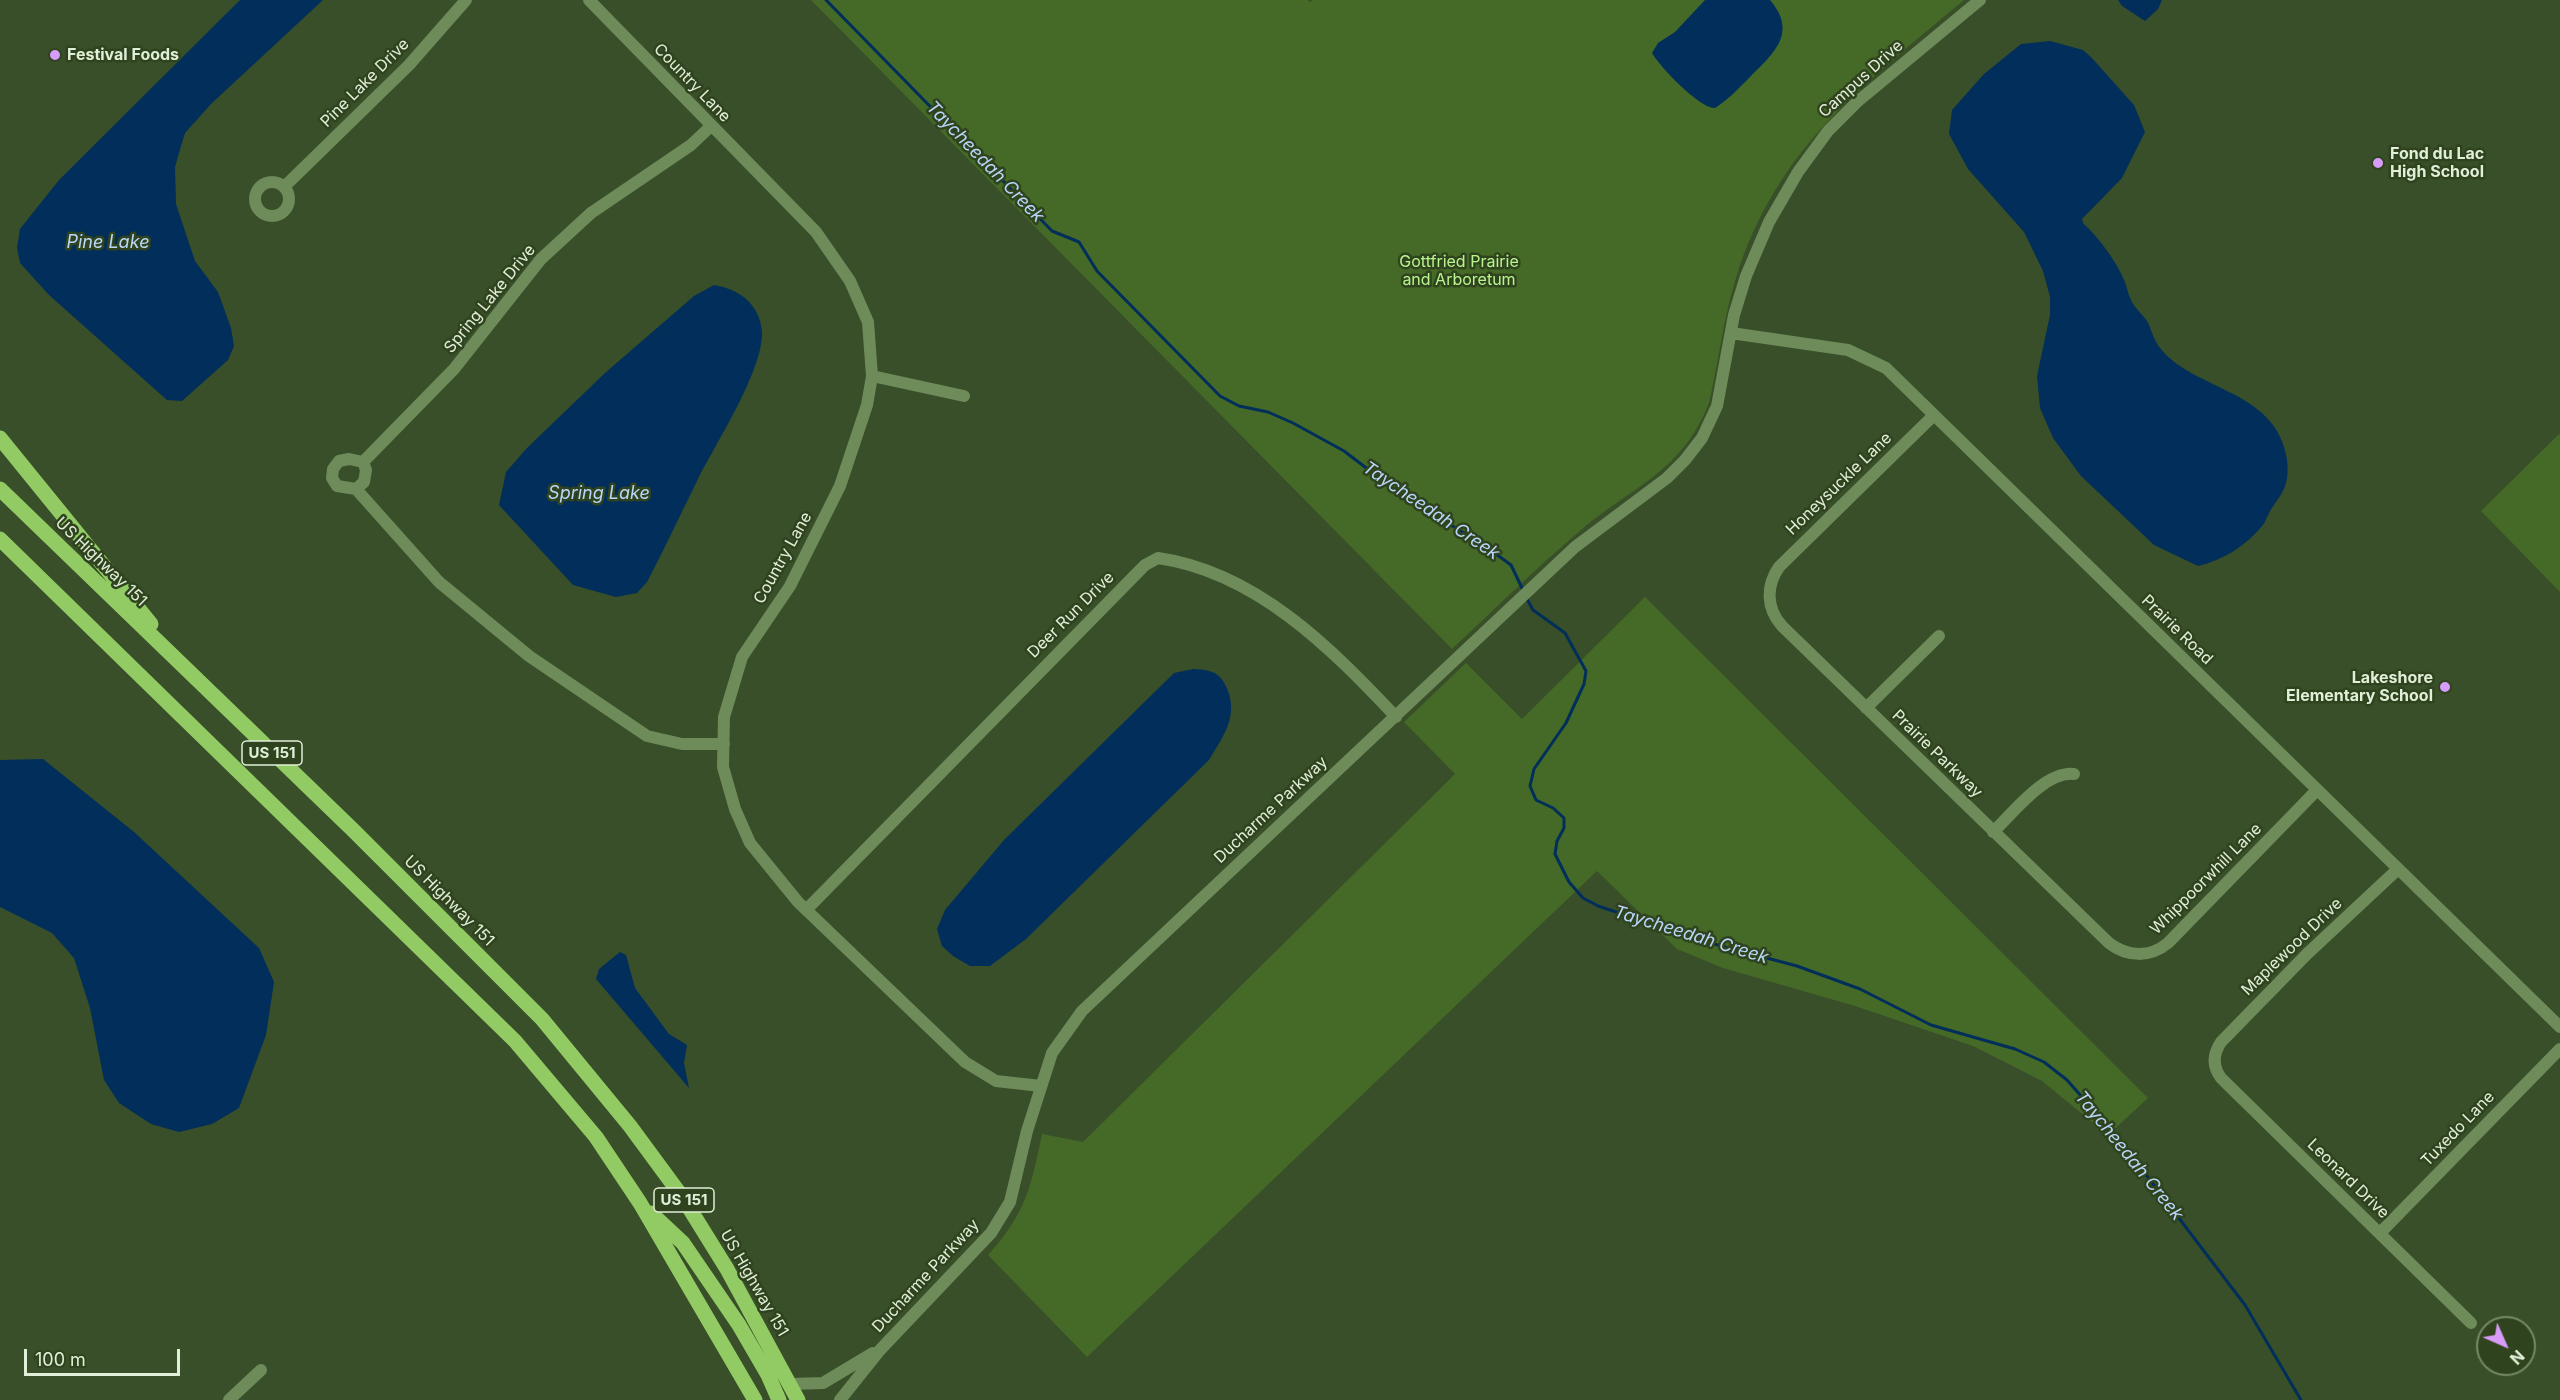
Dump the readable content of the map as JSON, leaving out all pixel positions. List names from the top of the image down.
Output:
{
  "streets": {
    "main road": ["US Highway 151", "US 151"],
    "street": [
      "Campus Drive",
      "Pine Lake Drive",
      "Country Lane",
      "Spring Lake Drive",
      "Honeysuckle Lane",
      "Deer Run Drive",
      "Prairie Road",
      "Prairie Parkway",
      "Ducharme Parkway",
      "Whippoorwhill Lane",
      "Maplewood Drive",
      "Tuxedo Lane",
      "Leonard Drive"
    ]
  },
  "crossings": [
    ["Campus Drive", "Prairie Road"],
    ["Campus Drive", "Ducharme Parkway"],
    ["Country Lane", "Spring Lake Drive"],
    ["Country Lane", "Deer Run Drive"],
    ["Country Lane", "Ducharme Parkway"],
    ["Honeysuckle Lane", "Prairie Road"],
    ["Honeysuckle Lane", "Prairie Parkway"],
    ["US Highway 151", "Ducharme Parkway"],
    ["Deer Run Drive", "Ducharme Parkway"],
    ["Prairie Road", "Ducharme Parkway"],
    ["Prairie Road", "Whippoorwhill Lane"],
    ["Prairie Road", "Maplewood Drive"],
    ["Prairie Parkway", "Whippoorwhill Lane"],
    ["Maplewood Drive", "Leonard Drive"],
    ["Tuxedo Lane", "Leonard Drive"]
  ],
  "water": ["Taycheedah Creek", "Pine Lake", "Spring Lake"],
  "parks": ["Gottfried Prairie and Arboretum"],
  "places": ["Festival Foods", "Fond du Lac High School", "Lakeshore Elementary School"],
  "scale_bar": "100 m",
  "north": "bottom right"
}
